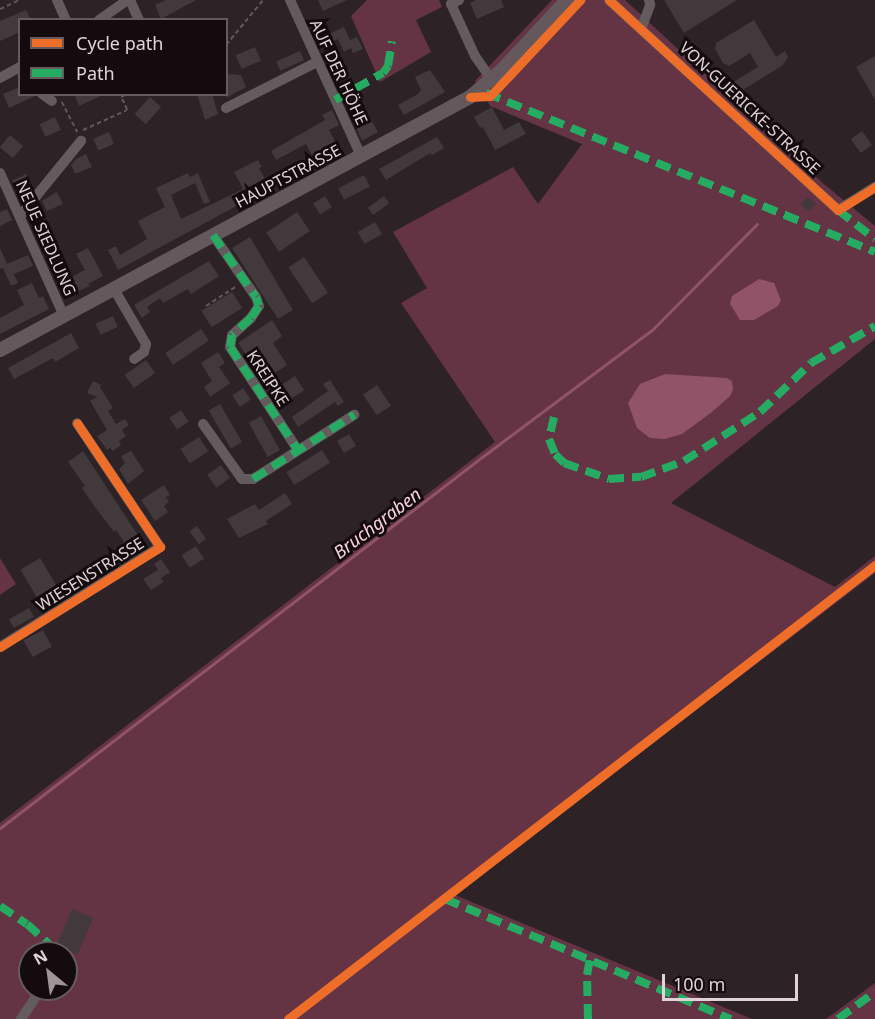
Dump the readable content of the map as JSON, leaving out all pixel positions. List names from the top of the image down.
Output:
{
  "streets": {
    "main road": ["HAUPTSTRASSE"],
    "street": [
      "AUF DER HÖHE",
      "VON-GUERICKE-STRASSE",
      "NEUE SIEDLUNG",
      "KREIPKE",
      "WIESENSTRASSE"
    ]
  },
  "crossings": [
    ["AUF DER HÖHE", "HAUPTSTRASSE"],
    ["HAUPTSTRASSE", "NEUE SIEDLUNG"],
    ["HAUPTSTRASSE", "KREIPKE"]
  ],
  "water": ["Bruchgraben"],
  "legend": ["Cycle path", "Path"],
  "scale_bar": "100 m",
  "north": "top left"
}
